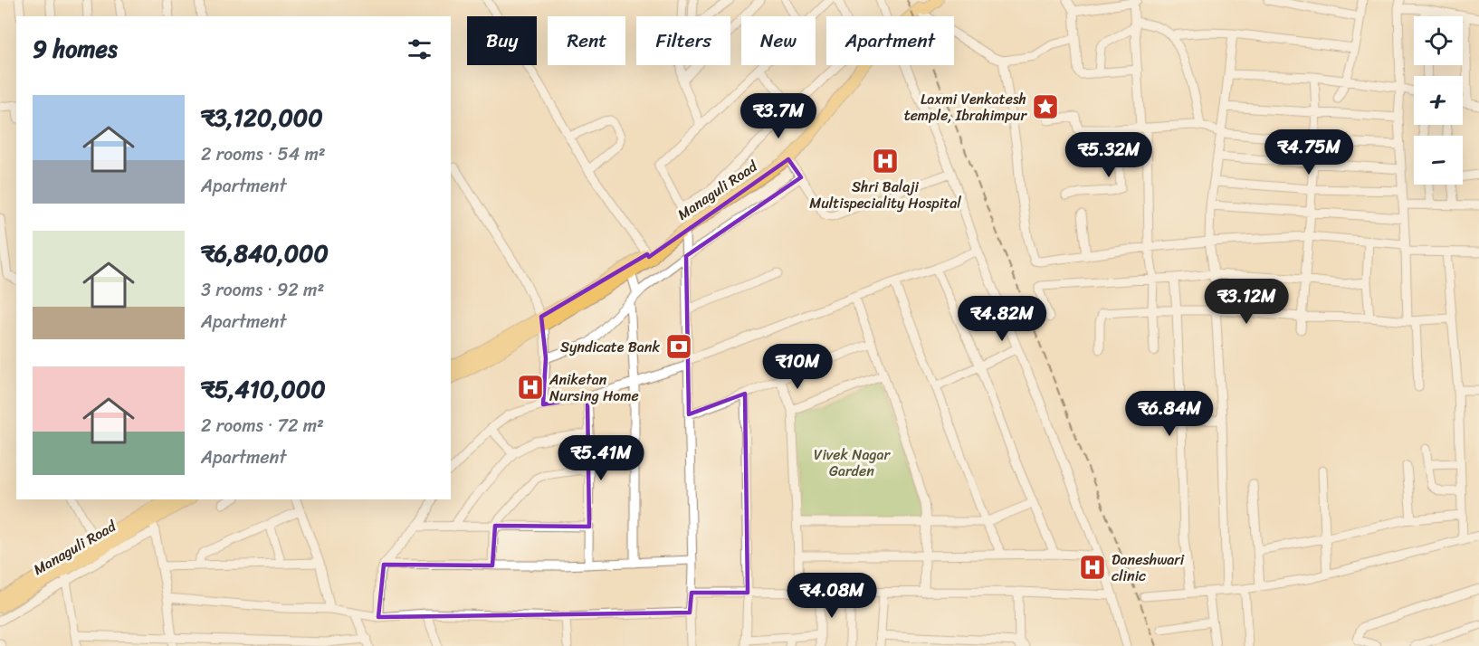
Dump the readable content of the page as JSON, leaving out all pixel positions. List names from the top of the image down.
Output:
{
  "streets": {
    "main road": ["Managuli Road"]
  },
  "parks": ["Vivek Nagar Garden"],
  "places": {
    "place": ["Laxmi Venkatesh temple, Ibrahimpur"],
    "hospital": ["Shri Balaji Multispeciality Hospital", "Aniketan Nursing Home", "Daneshwari clinic"],
    "bank": ["Syndicate Bank"]
  },
  "page": {
    "map_buttons": ["+", "−"],
    "chip": [
      "Buy",
      "Rent",
      "Filters",
      "New",
      "Apartment"
    ],
    "heading": "9 homes",
    "list": [
      {
        "name": "₹3,120,000",
        "note": "2 rooms · 54 m² · Apartment"
      },
      {
        "name": "₹6,840,000",
        "note": "3 rooms · 92 m² · Apartment"
      },
      {
        "name": "₹5,410,000",
        "note": "2 rooms · 72 m² · Apartment"
      }
    ],
    "price": [
      "₹3.7M",
      "₹4.75M",
      "₹5.32M",
      "₹3.12M",
      "₹4.82M",
      "₹10M",
      "₹6.84M",
      "₹5.41M",
      "₹4.08M"
    ]
  }
}
